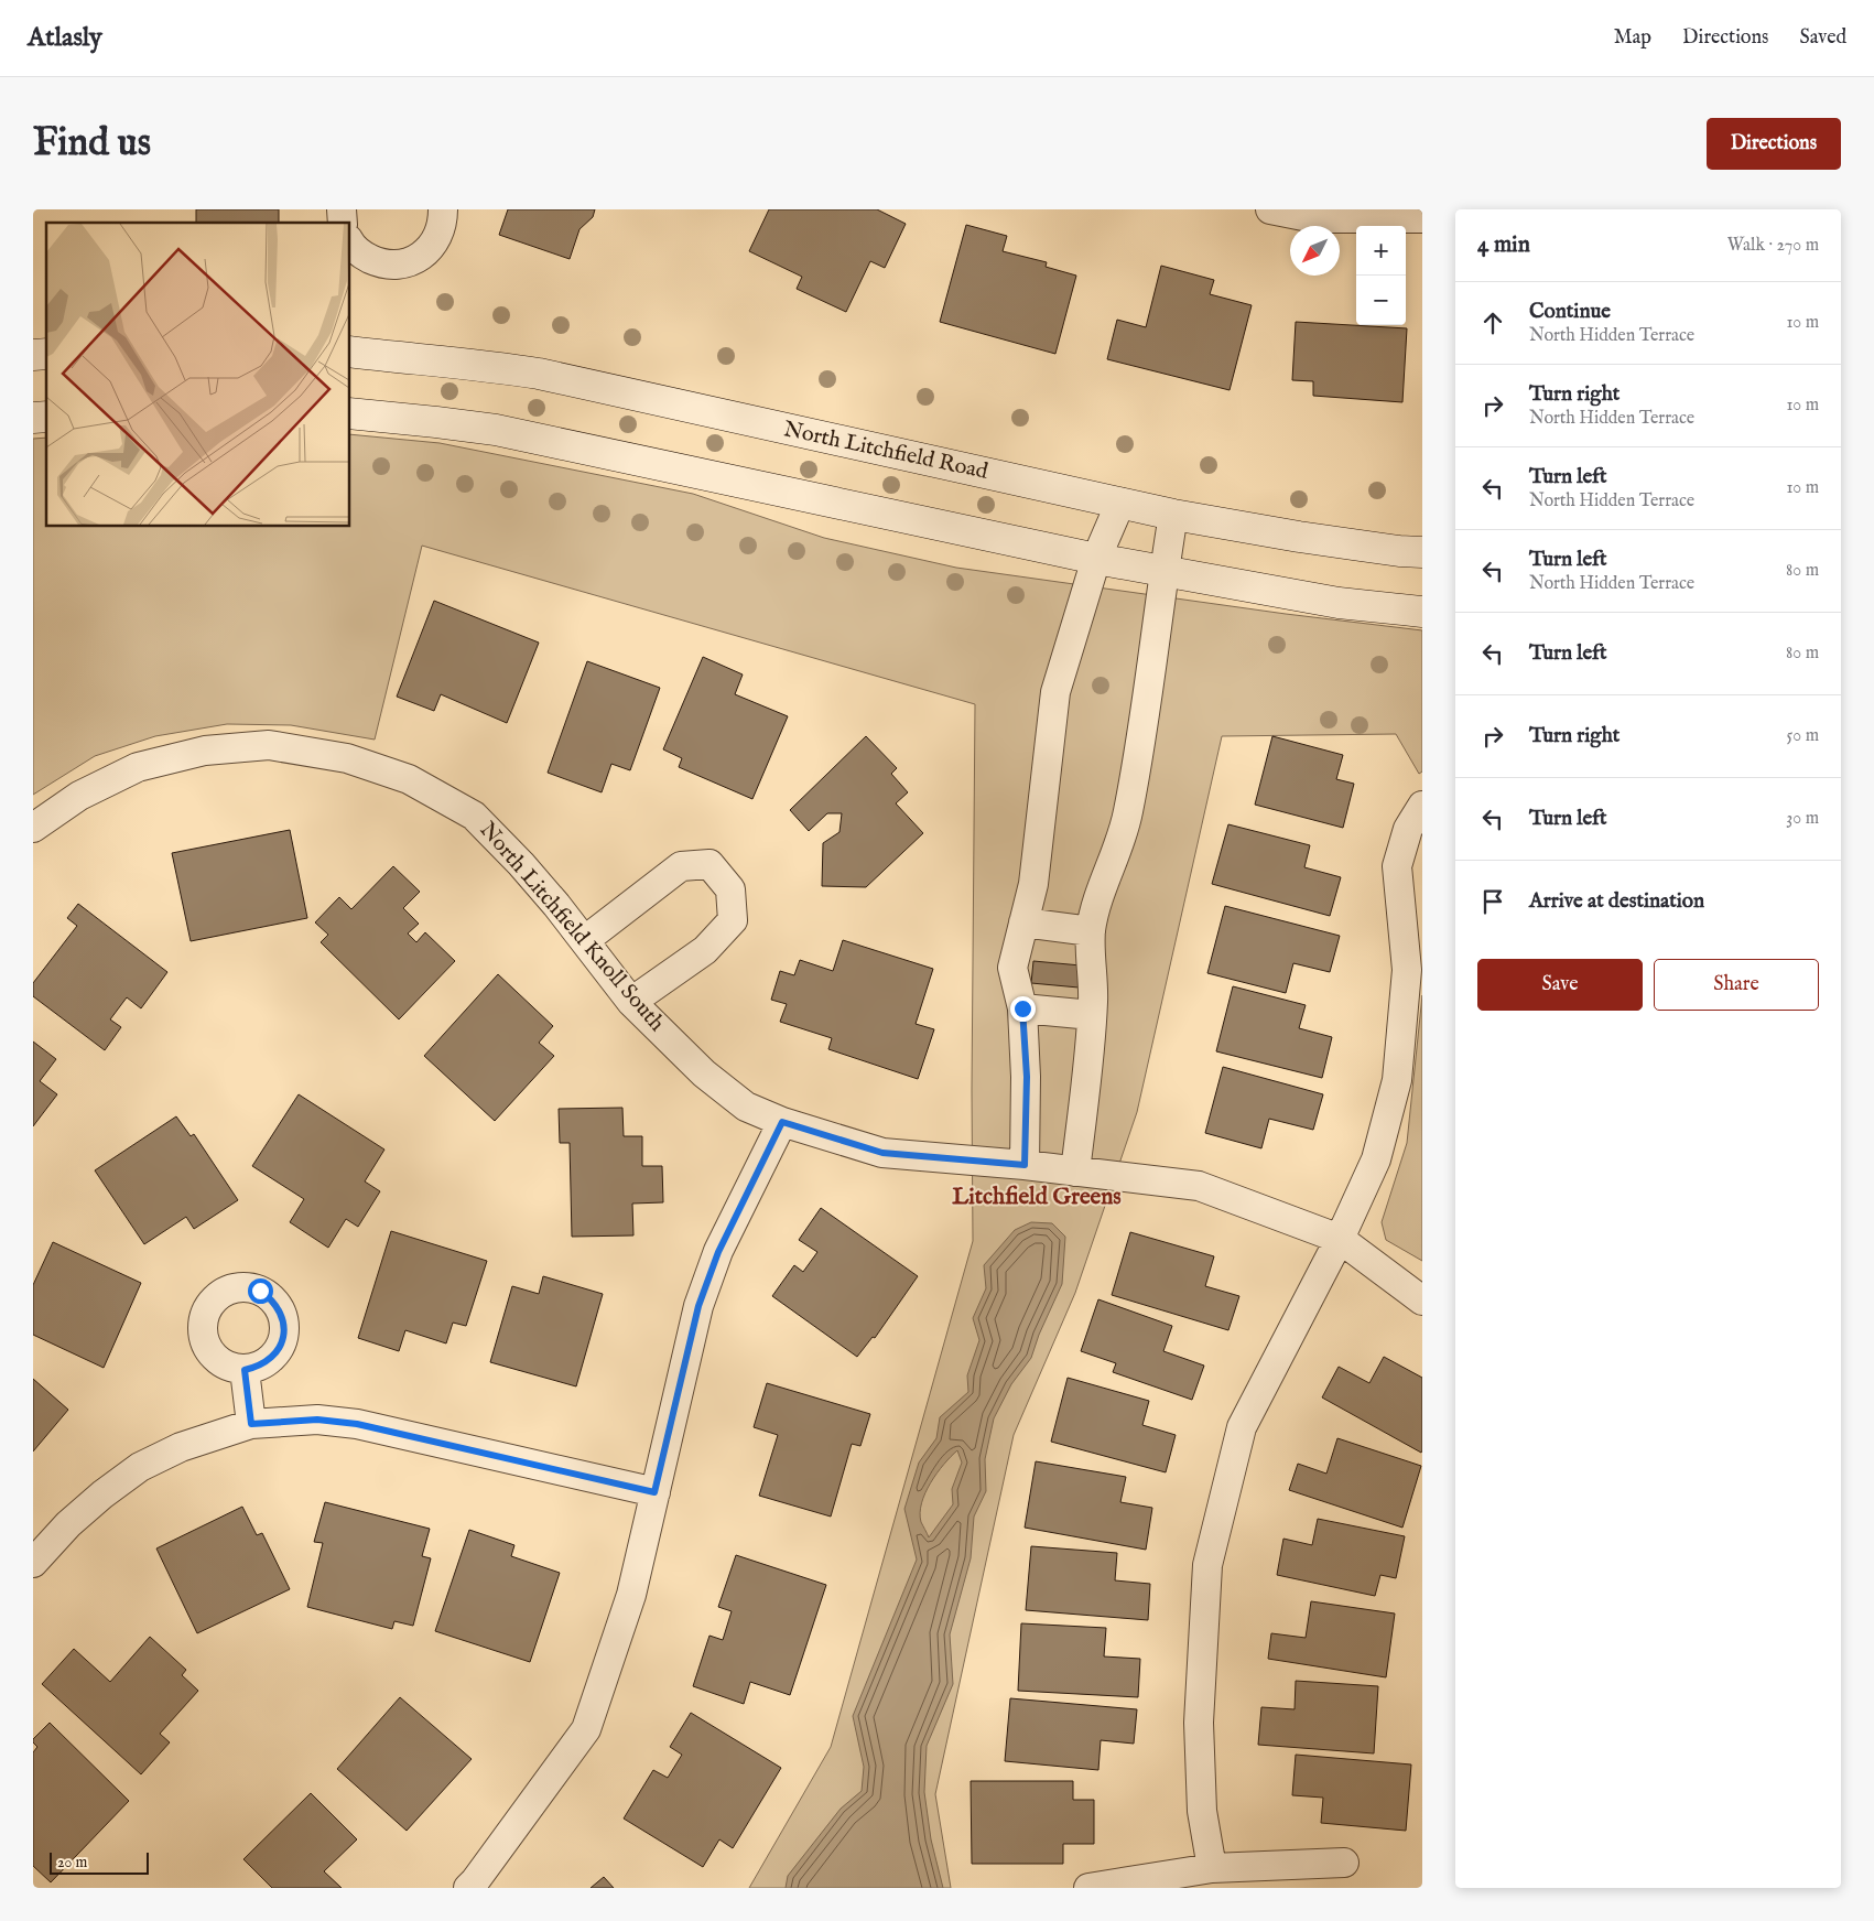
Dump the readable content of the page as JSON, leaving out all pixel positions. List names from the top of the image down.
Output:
{
  "streets": {
    "main road": ["North Litchfield Road"],
    "street": ["North Litchfield Knoll South"]
  },
  "districts": ["Litchfield Greens"],
  "scale_bar": "20 m",
  "north": "bottom left",
  "page": {
    "header": "Atlasly",
    "nav": ["Map", "Directions", "Saved"],
    "buttons": [
      "Directions",
      ["Save", "Share"]
    ],
    "title": "Find us",
    "heading": ["4 min", "Walk · 270 m"],
    "map_buttons": ["+", "−"],
    "list": [
      ["Continue", "North Hidden Terrace", "10 m"],
      ["Turn right", "North Hidden Terrace", "10 m"],
      ["Turn left", "North Hidden Terrace", "10 m"],
      ["Turn left", "North Hidden Terrace", "80 m"],
      ["Turn left", "80 m"],
      ["Turn right", "50 m"],
      ["Turn left", "30 m"],
      "Arrive at destination"
    ],
    "scale": "20 m"
  }
}
